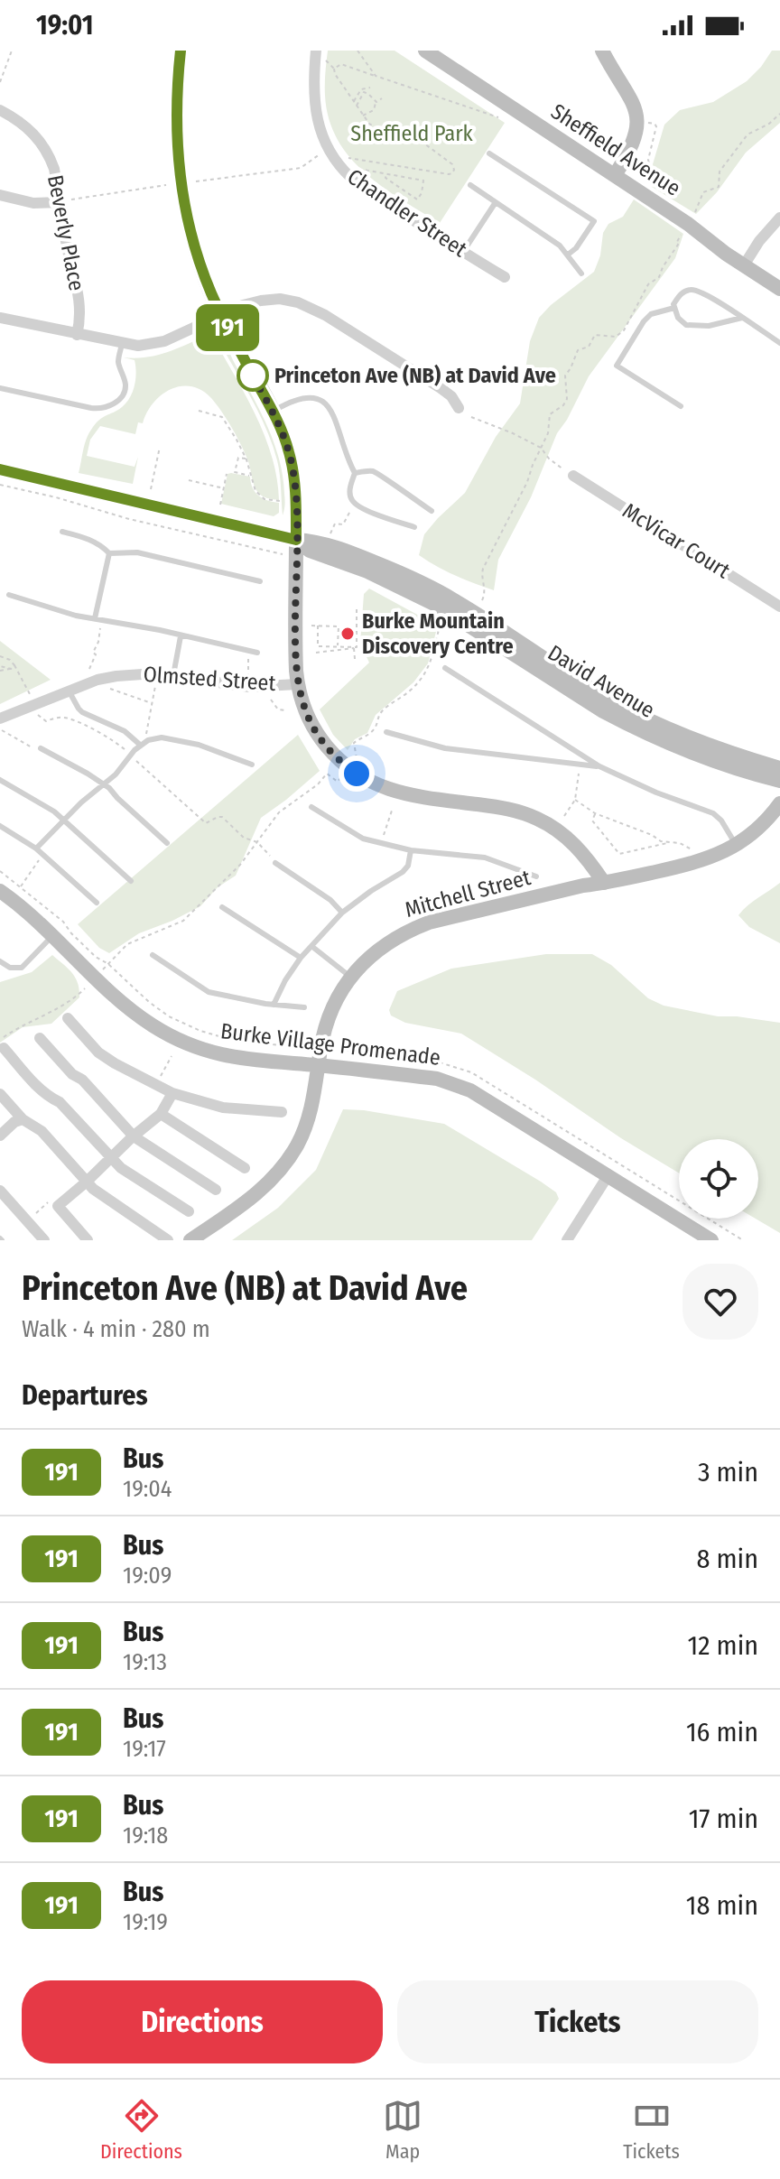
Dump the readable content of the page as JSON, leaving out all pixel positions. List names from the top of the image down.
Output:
{
  "streets": {
    "street": [
      "Sheffield Avenue",
      "Chandler Street",
      "Beverly Place",
      "McVicar Court",
      "Olmsted Street",
      "David Avenue",
      "Mitchell Street",
      "Burke Village Promenade"
    ]
  },
  "crossings": [
    ["Mitchell Street", "Burke Village Promenade"]
  ],
  "parks": ["Sheffield Park"],
  "places": ["Princeton Ave (NB) at David Ave", "Burke Mountain Discovery Centre"],
  "lines": ["bus line 191"],
  "page": {
    "status": "19:01",
    "on_map": "191",
    "heading": [
      ["Princeton Ave (NB) at David Ave", "Walk · 4 min · 280 m"],
      "Departures"
    ],
    "list": [
      {
        "mark": "191",
        "name": "Bus",
        "note": "19:04",
        "value": "3 min"
      },
      {
        "mark": "191",
        "name": "Bus",
        "note": "19:09",
        "value": "8 min"
      },
      {
        "mark": "191",
        "name": "Bus",
        "note": "19:13",
        "value": "12 min"
      },
      {
        "mark": "191",
        "name": "Bus",
        "note": "19:17",
        "value": "16 min"
      },
      {
        "mark": "191",
        "name": "Bus",
        "note": "19:18",
        "value": "17 min"
      },
      {
        "mark": "191",
        "name": "Bus",
        "note": "19:19",
        "value": "18 min"
      }
    ],
    "buttons": ["Directions", "Tickets"],
    "tabs": ["Directions", "Map", "Tickets"]
  }
}
